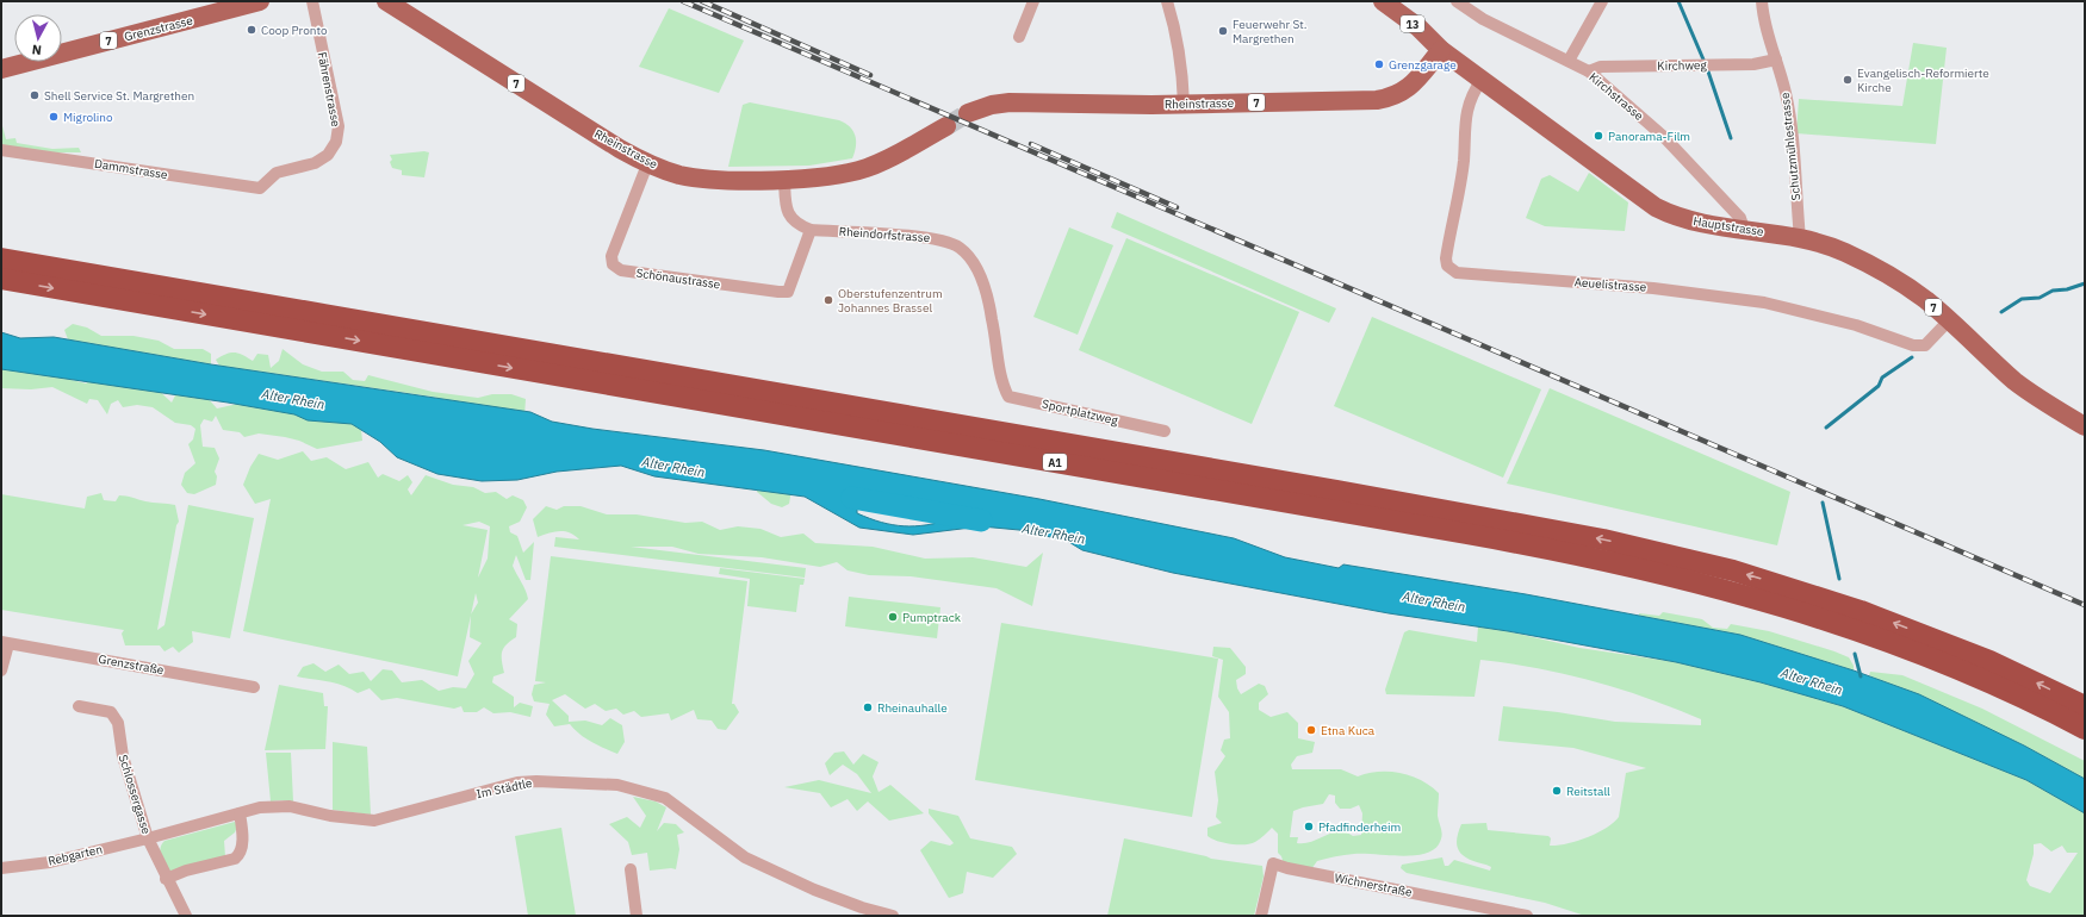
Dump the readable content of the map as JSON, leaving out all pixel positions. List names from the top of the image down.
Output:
{
  "streets": {
    "highway": ["A1"],
    "main road": [
      "13",
      "Grenzstrasse",
      "7",
      "Rheinstrasse",
      "Hauptstrasse"
    ],
    "street": [
      "Kirchweg",
      "Fährenstrasse",
      "Kirchstrasse",
      "Schutzmühlestrasse",
      "Dammstrasse",
      "Rheindorfstrasse",
      "Schönaustrasse",
      "Aeuelistrasse",
      "Sportplatzweg",
      "Grenzstraße",
      "Im Städtle",
      "Schlossergasse",
      "Rebgarten",
      "Wichnerstraße"
    ]
  },
  "crossings": [
    ["Kirchweg", "Kirchstrasse"],
    ["Kirchweg", "Schutzmühlestrasse"],
    ["Fährenstrasse", "Dammstrasse"],
    ["Kirchstrasse", "Hauptstrasse"],
    ["Rheinstrasse", "Hauptstrasse"],
    ["Rheinstrasse", "Schönaustrasse"],
    ["Schutzmühlestrasse", "Hauptstrasse"],
    ["Hauptstrasse", "Aeuelistrasse"],
    ["Rheindorfstrasse", "Schönaustrasse"],
    ["Rheindorfstrasse", "Sportplatzweg"],
    ["Im Städtle", "Schlossergasse"],
    ["Im Städtle", "Rebgarten"],
    ["Schlossergasse", "Rebgarten"]
  ],
  "water": ["Alter Rhein"],
  "places": [
    "Coop Pronto",
    "Feuerwehr St. Margrethen",
    "Grenzgarage",
    "Evangelisch-Reformierte Kirche",
    "Shell Service St. Margrethen",
    "Migrolino",
    "Panorama-Film",
    "Oberstufenzentrum Johannes Brassel",
    "Pumptrack",
    "Rheinauhalle",
    "Etna Kuca",
    "Reitstall",
    "Pfadfinderheim"
  ],
  "north": "bottom"
}
